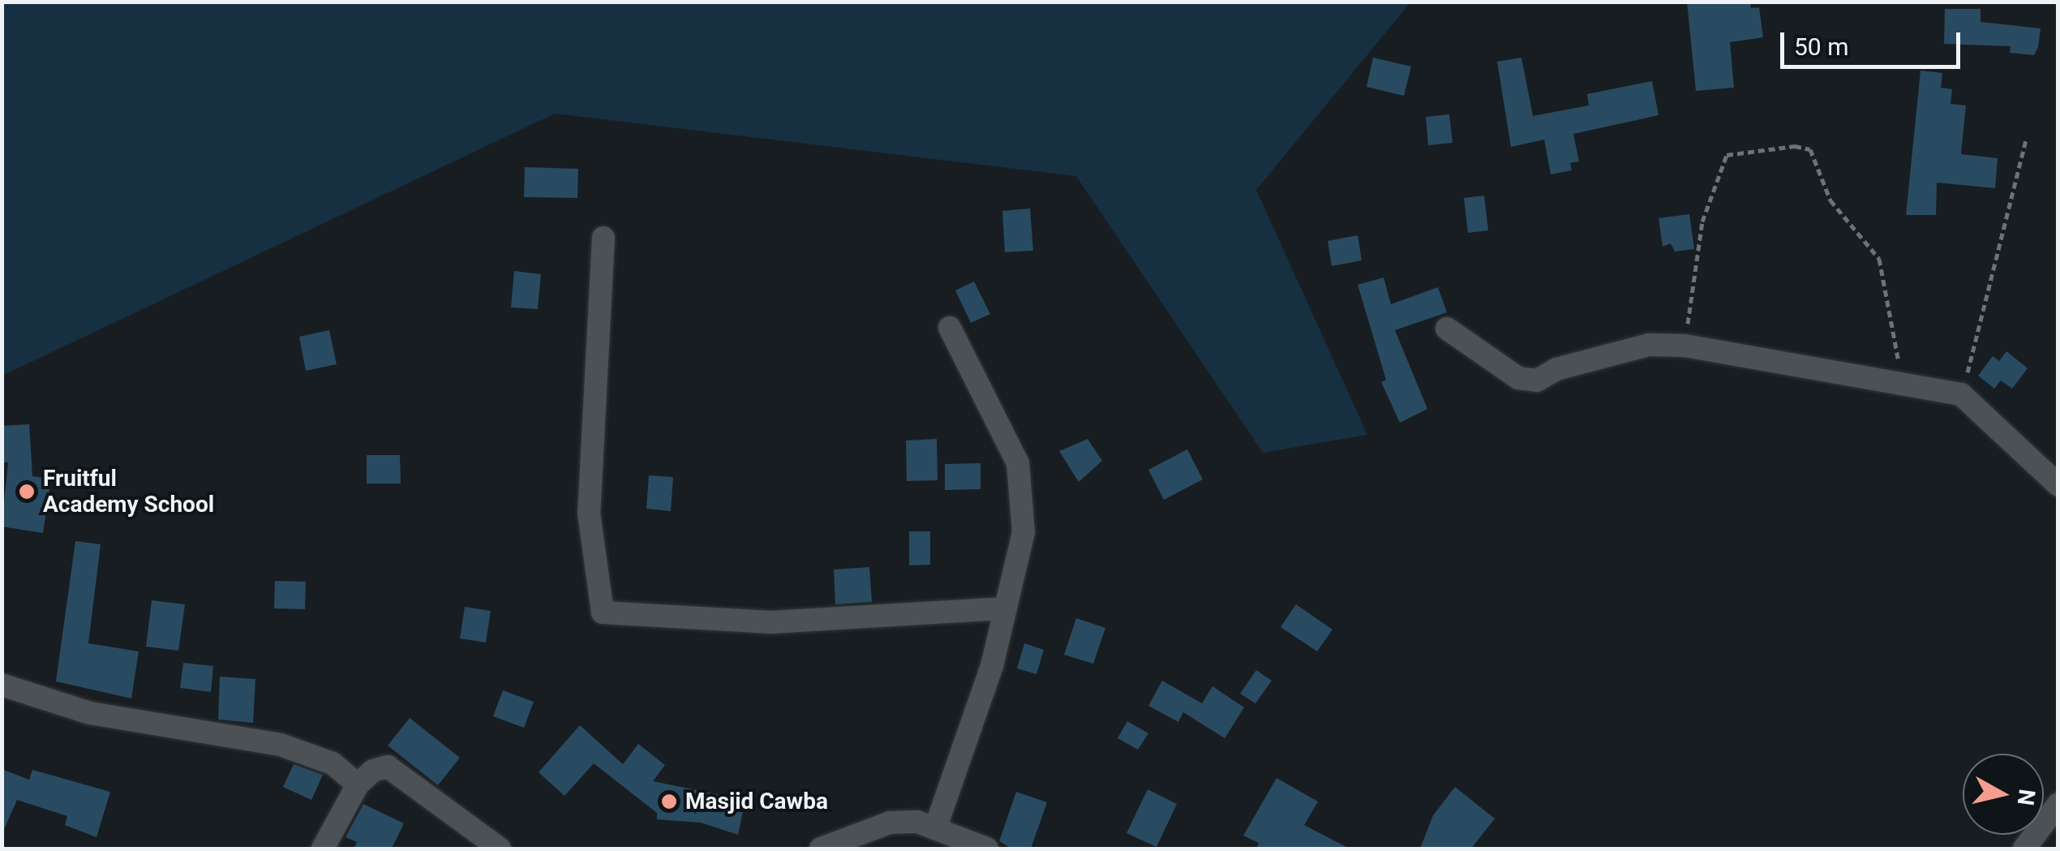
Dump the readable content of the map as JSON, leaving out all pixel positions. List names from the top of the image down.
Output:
{
  "places": ["Fruitful Academy School", "Masjid Cawba"],
  "scale_bar": "50 m",
  "north": "right"
}
